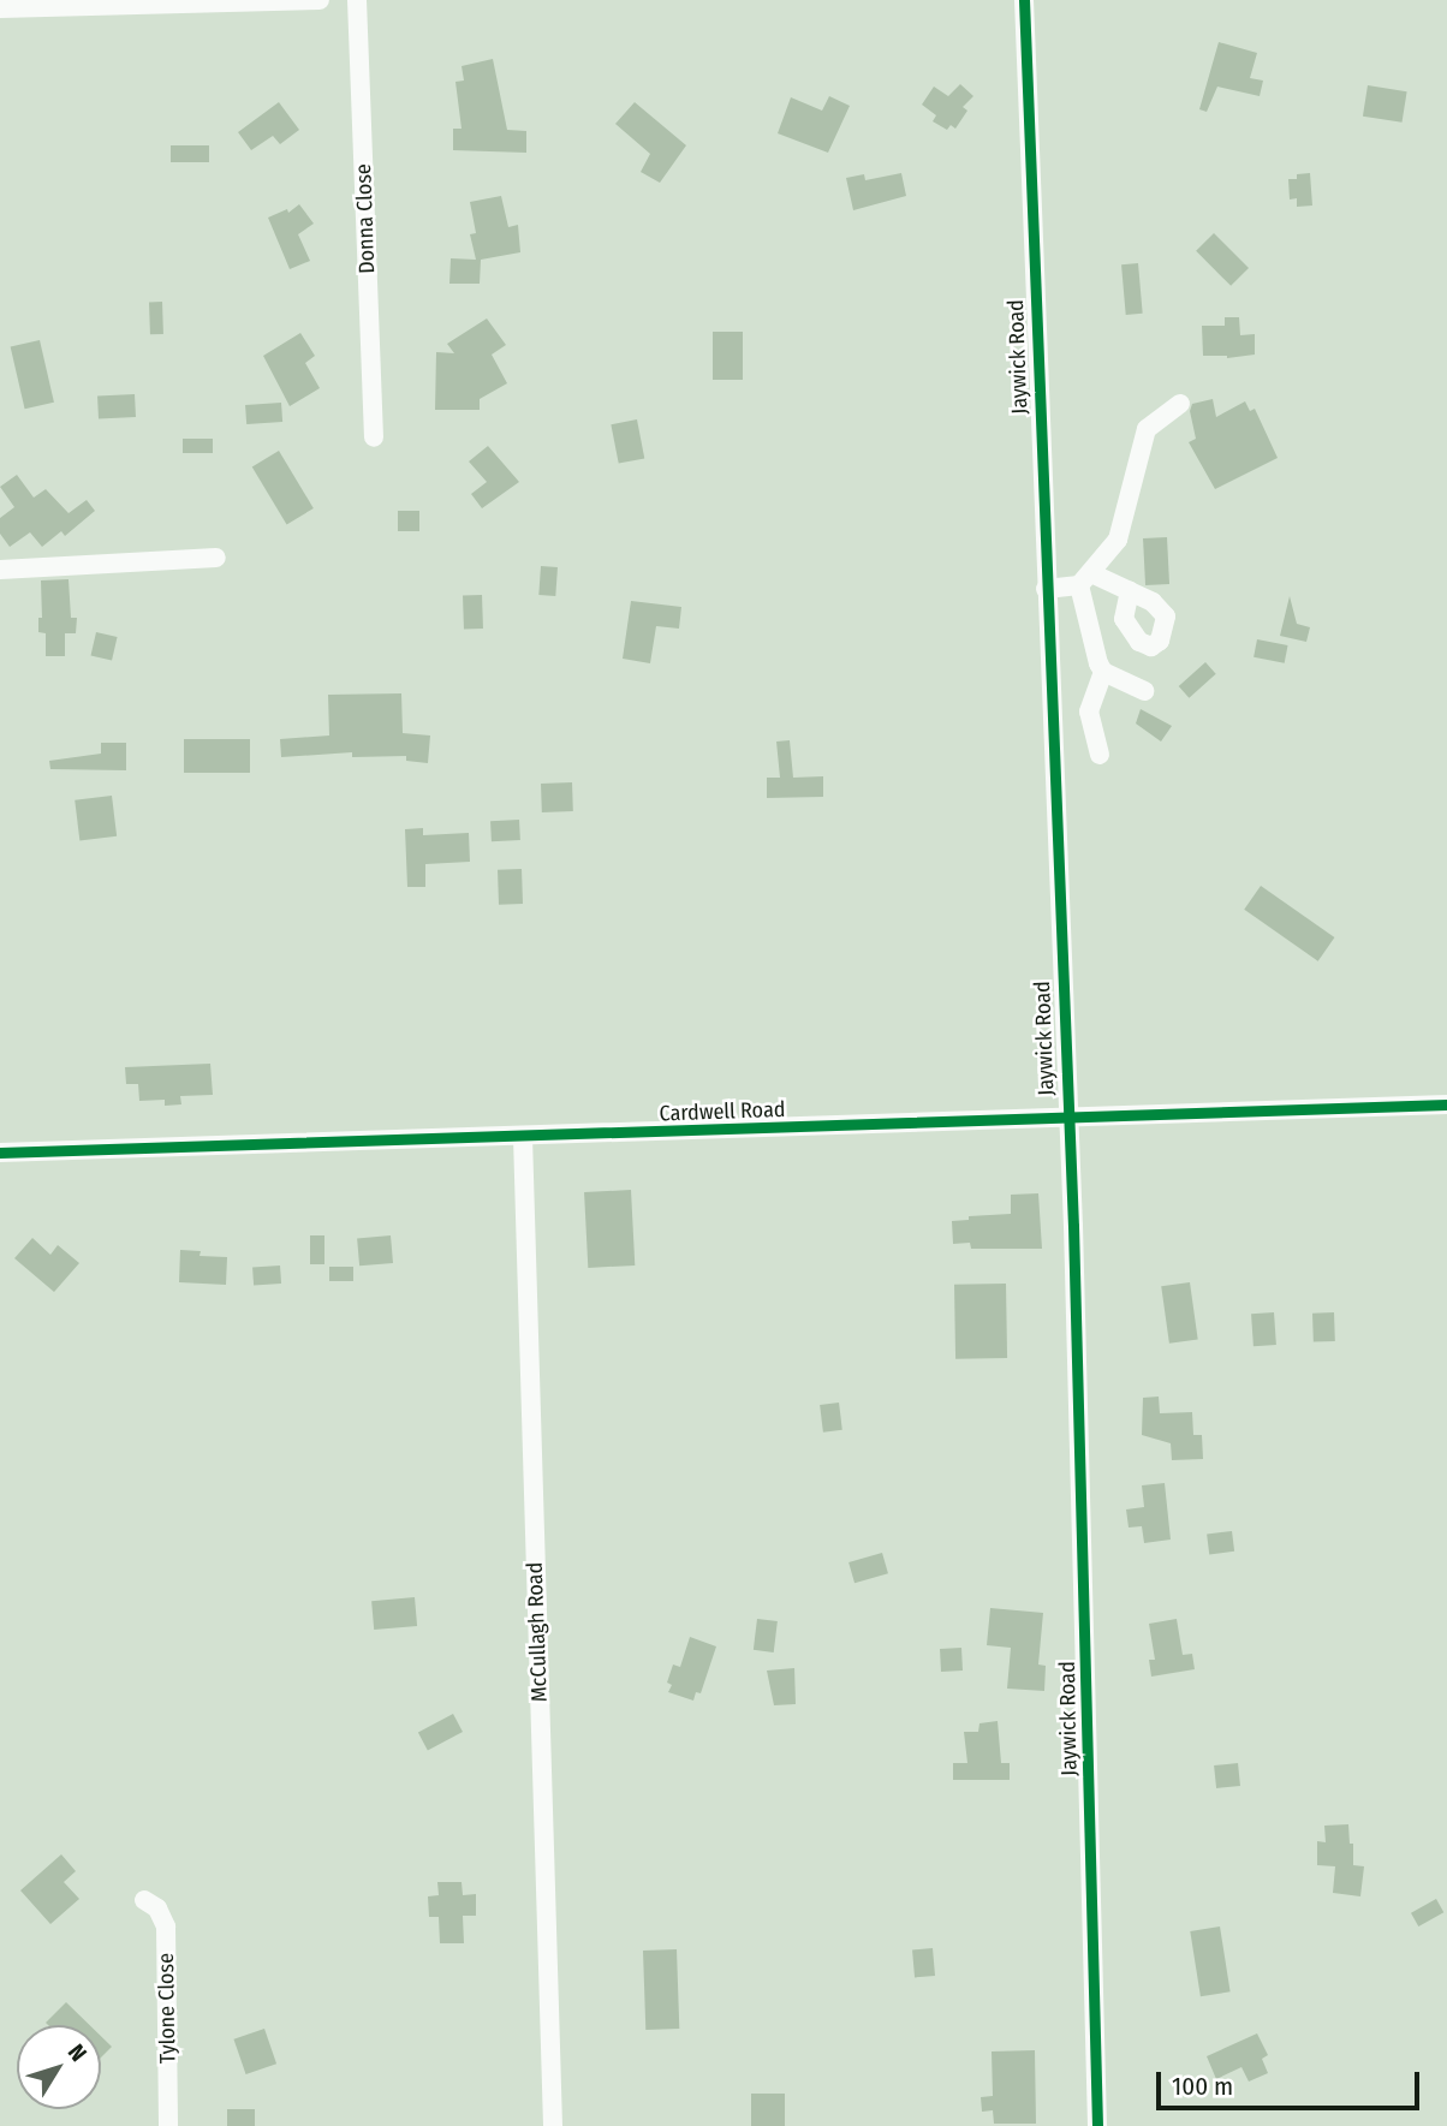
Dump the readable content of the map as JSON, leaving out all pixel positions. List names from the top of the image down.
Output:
{
  "streets": {
    "street": [
      "Donna Close",
      "Jaywick Road",
      "Cardwell Road",
      "McCullagh Road",
      "Tylone Close"
    ]
  },
  "crossings": [
    ["Jaywick Road", "Cardwell Road"],
    ["Cardwell Road", "McCullagh Road"]
  ],
  "scale_bar": "100 m",
  "north": "top right"
}
